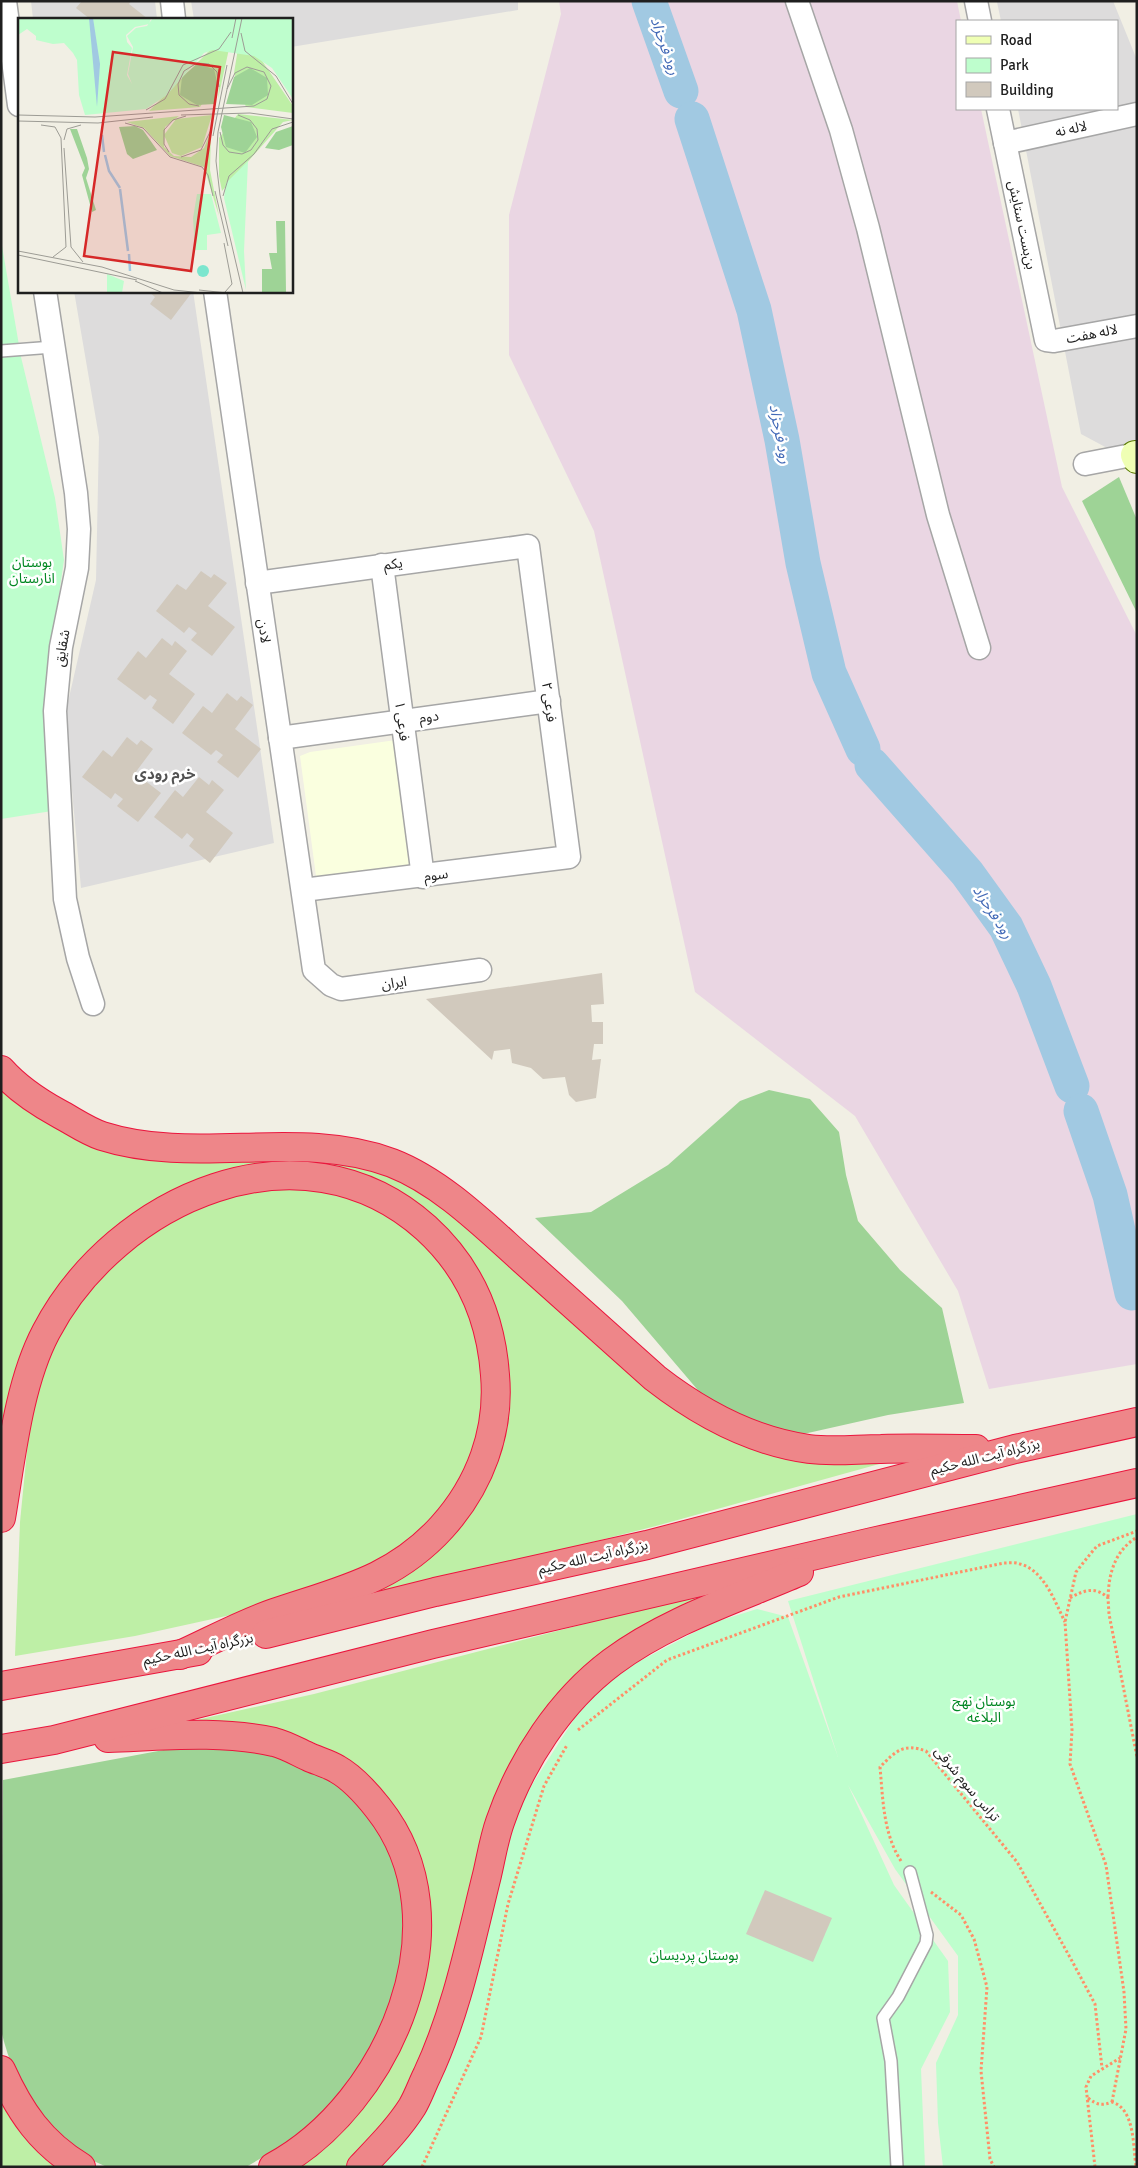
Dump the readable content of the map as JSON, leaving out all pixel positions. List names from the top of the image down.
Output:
{
  "streets": {
    "highway": ["بزرگراه آیت الله حکیم"],
    "street": [
      "لاله نه",
      "بن‌بست ستایش",
      "لاله هفت",
      "یکم",
      "لادن",
      "شقایق",
      "فرعی ۲",
      "دوم",
      "فرعی ۱",
      "سوم",
      "ایران"
    ],
    "path": ["تراس سوم شرقی"]
  },
  "crossings": [
    ["لاله نه", "بن‌بست ستایش"],
    ["بن‌بست ستایش", "لاله هفت"],
    ["یکم", "لادن"],
    ["یکم", "فرعی ۲"],
    ["یکم", "فرعی ۱"],
    ["لادن", "دوم"],
    ["لادن", "سوم"],
    ["لادن", "ایران"],
    ["فرعی ۲", "دوم"],
    ["فرعی ۲", "سوم"],
    ["دوم", "فرعی ۱"],
    ["فرعی ۱", "سوم"]
  ],
  "districts": ["خرم رودی"],
  "water": ["رود فرحزاد"],
  "parks": ["بوستان انارستان", "بوستان نهج البلاغه", "بوستان پردیسان"],
  "legend": ["Road", "Park", "Building"]
}
